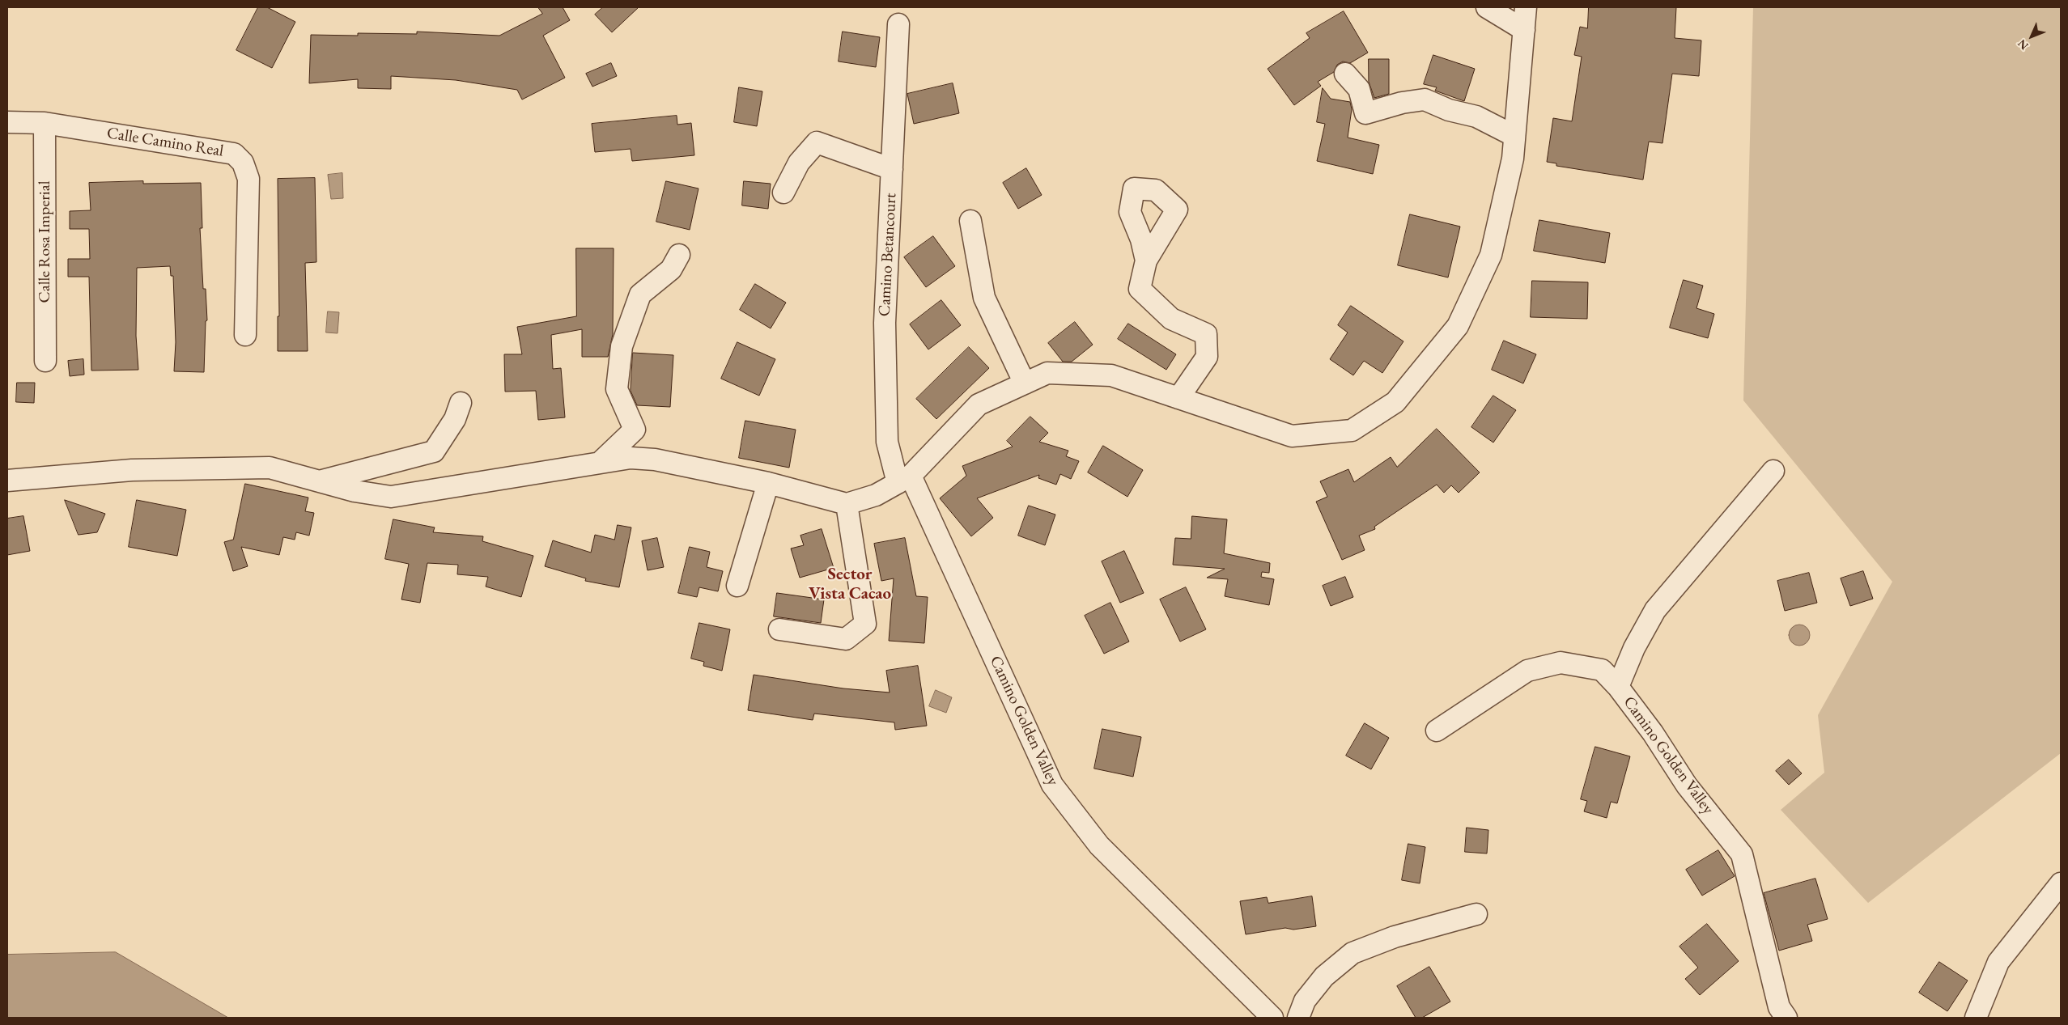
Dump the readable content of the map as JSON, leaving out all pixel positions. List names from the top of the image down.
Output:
{
  "streets": {
    "street": [
      "Calle Camino Real",
      "Calle Rosa Imperial",
      "Camino Betancourt",
      "Camino Golden Valley"
    ]
  },
  "crossings": [
    ["Calle Camino Real", "Calle Rosa Imperial"],
    ["Camino Betancourt", "Camino Golden Valley"]
  ],
  "districts": ["Sector Vista Cacao"],
  "north": "bottom left"
}
